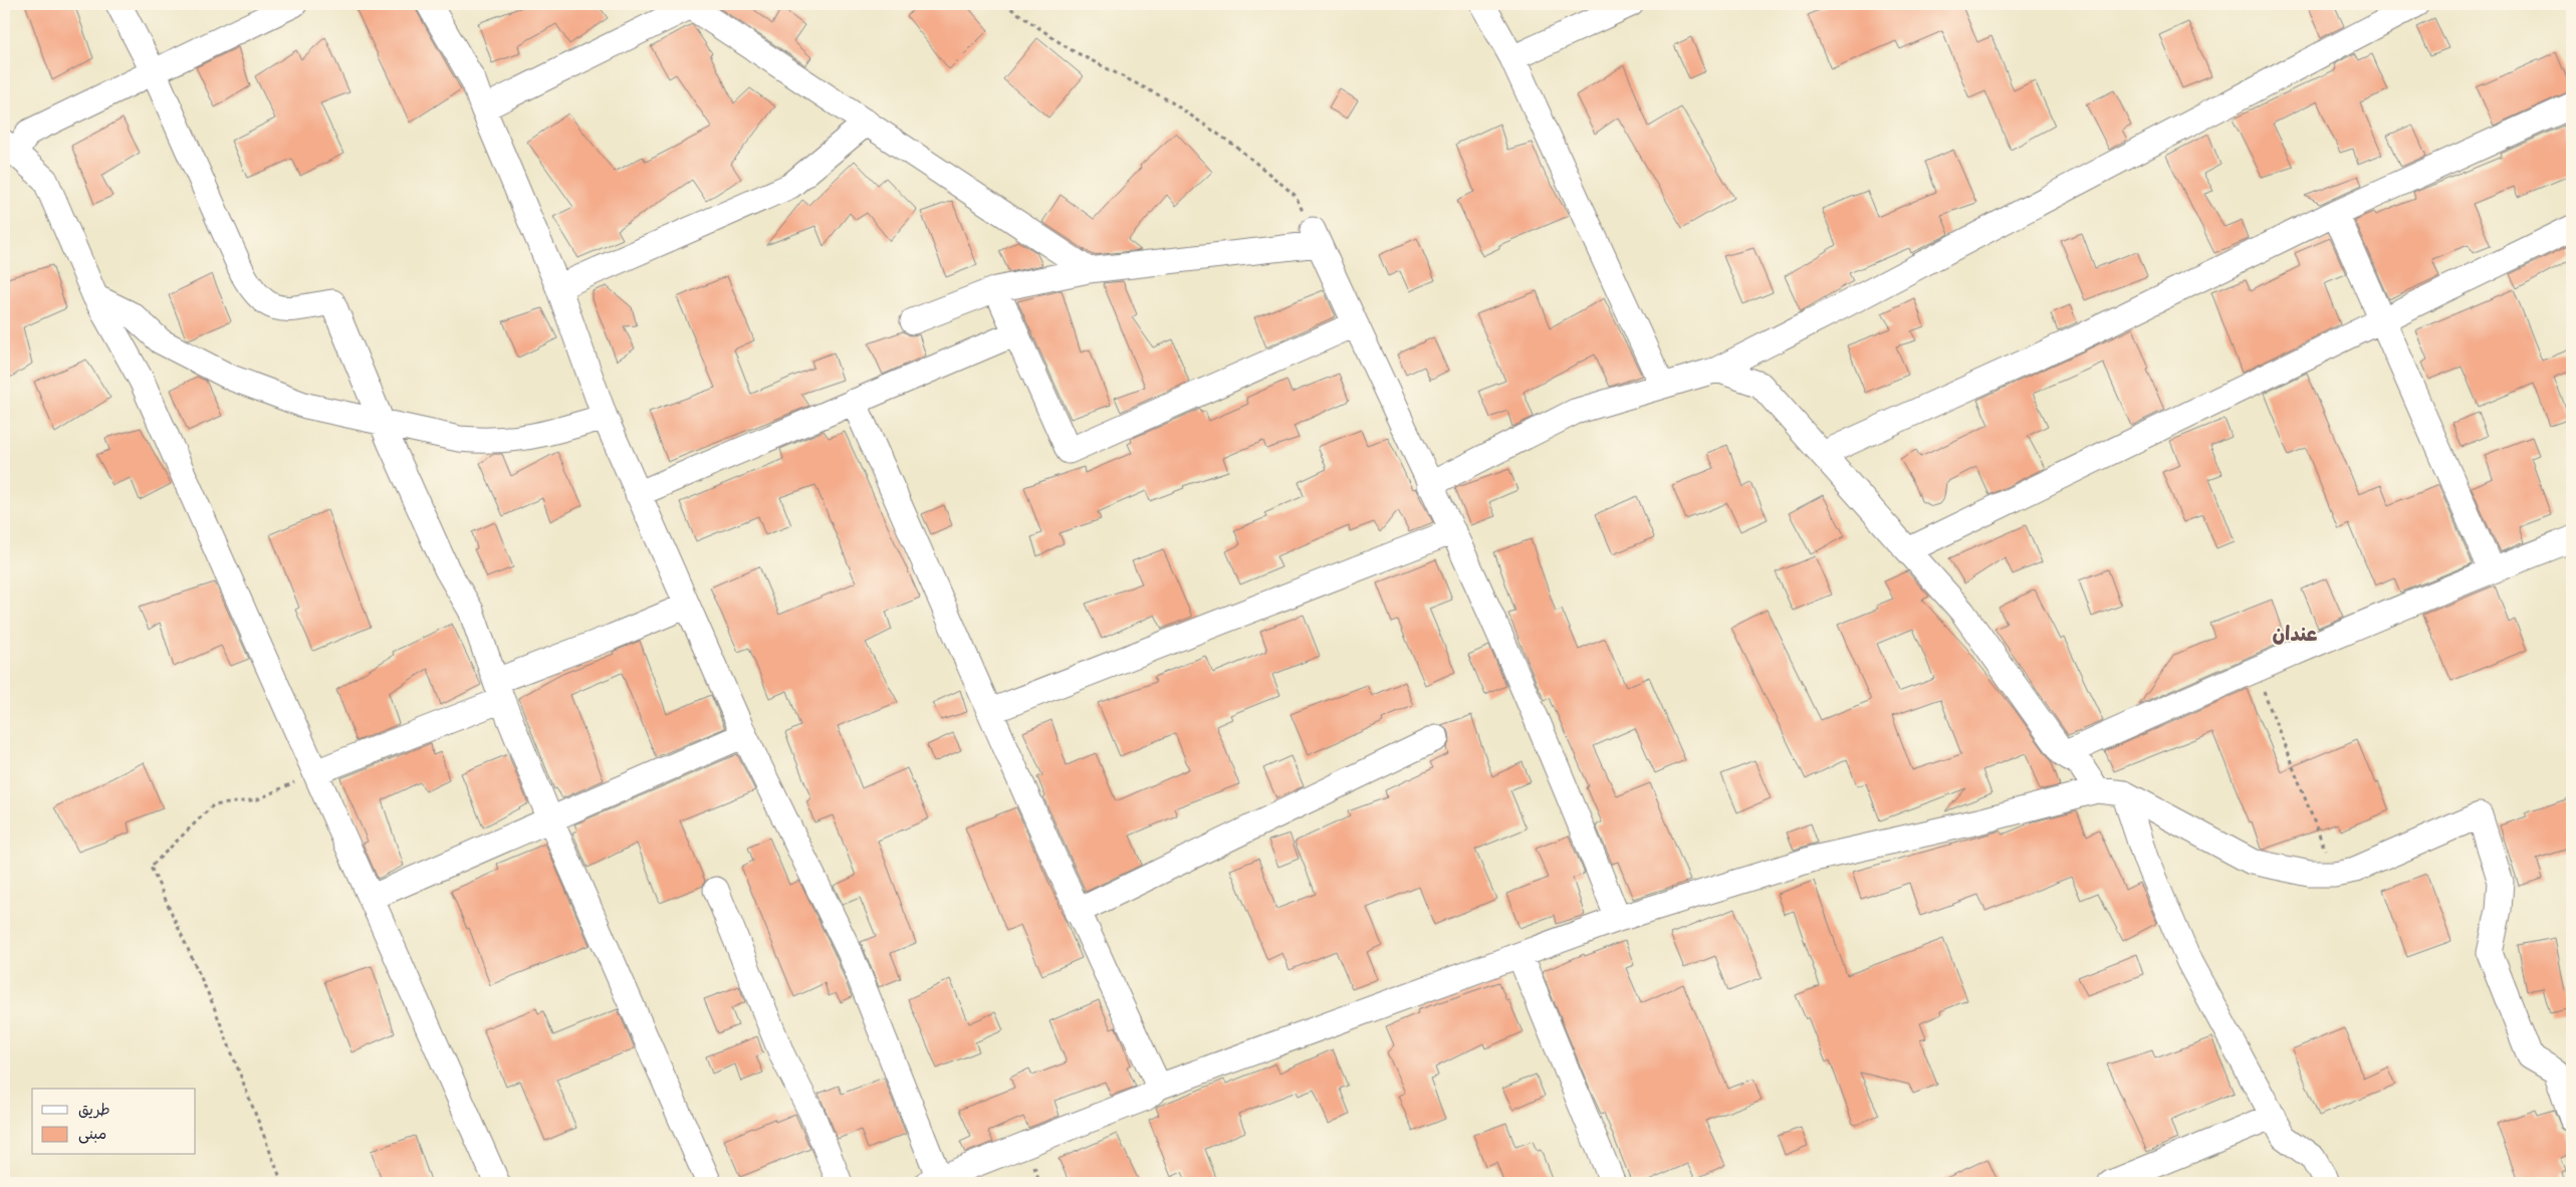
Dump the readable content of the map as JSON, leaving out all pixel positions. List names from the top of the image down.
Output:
{
  "districts": ["عندان"],
  "legend": ["طريق", "مبنى"]
}
